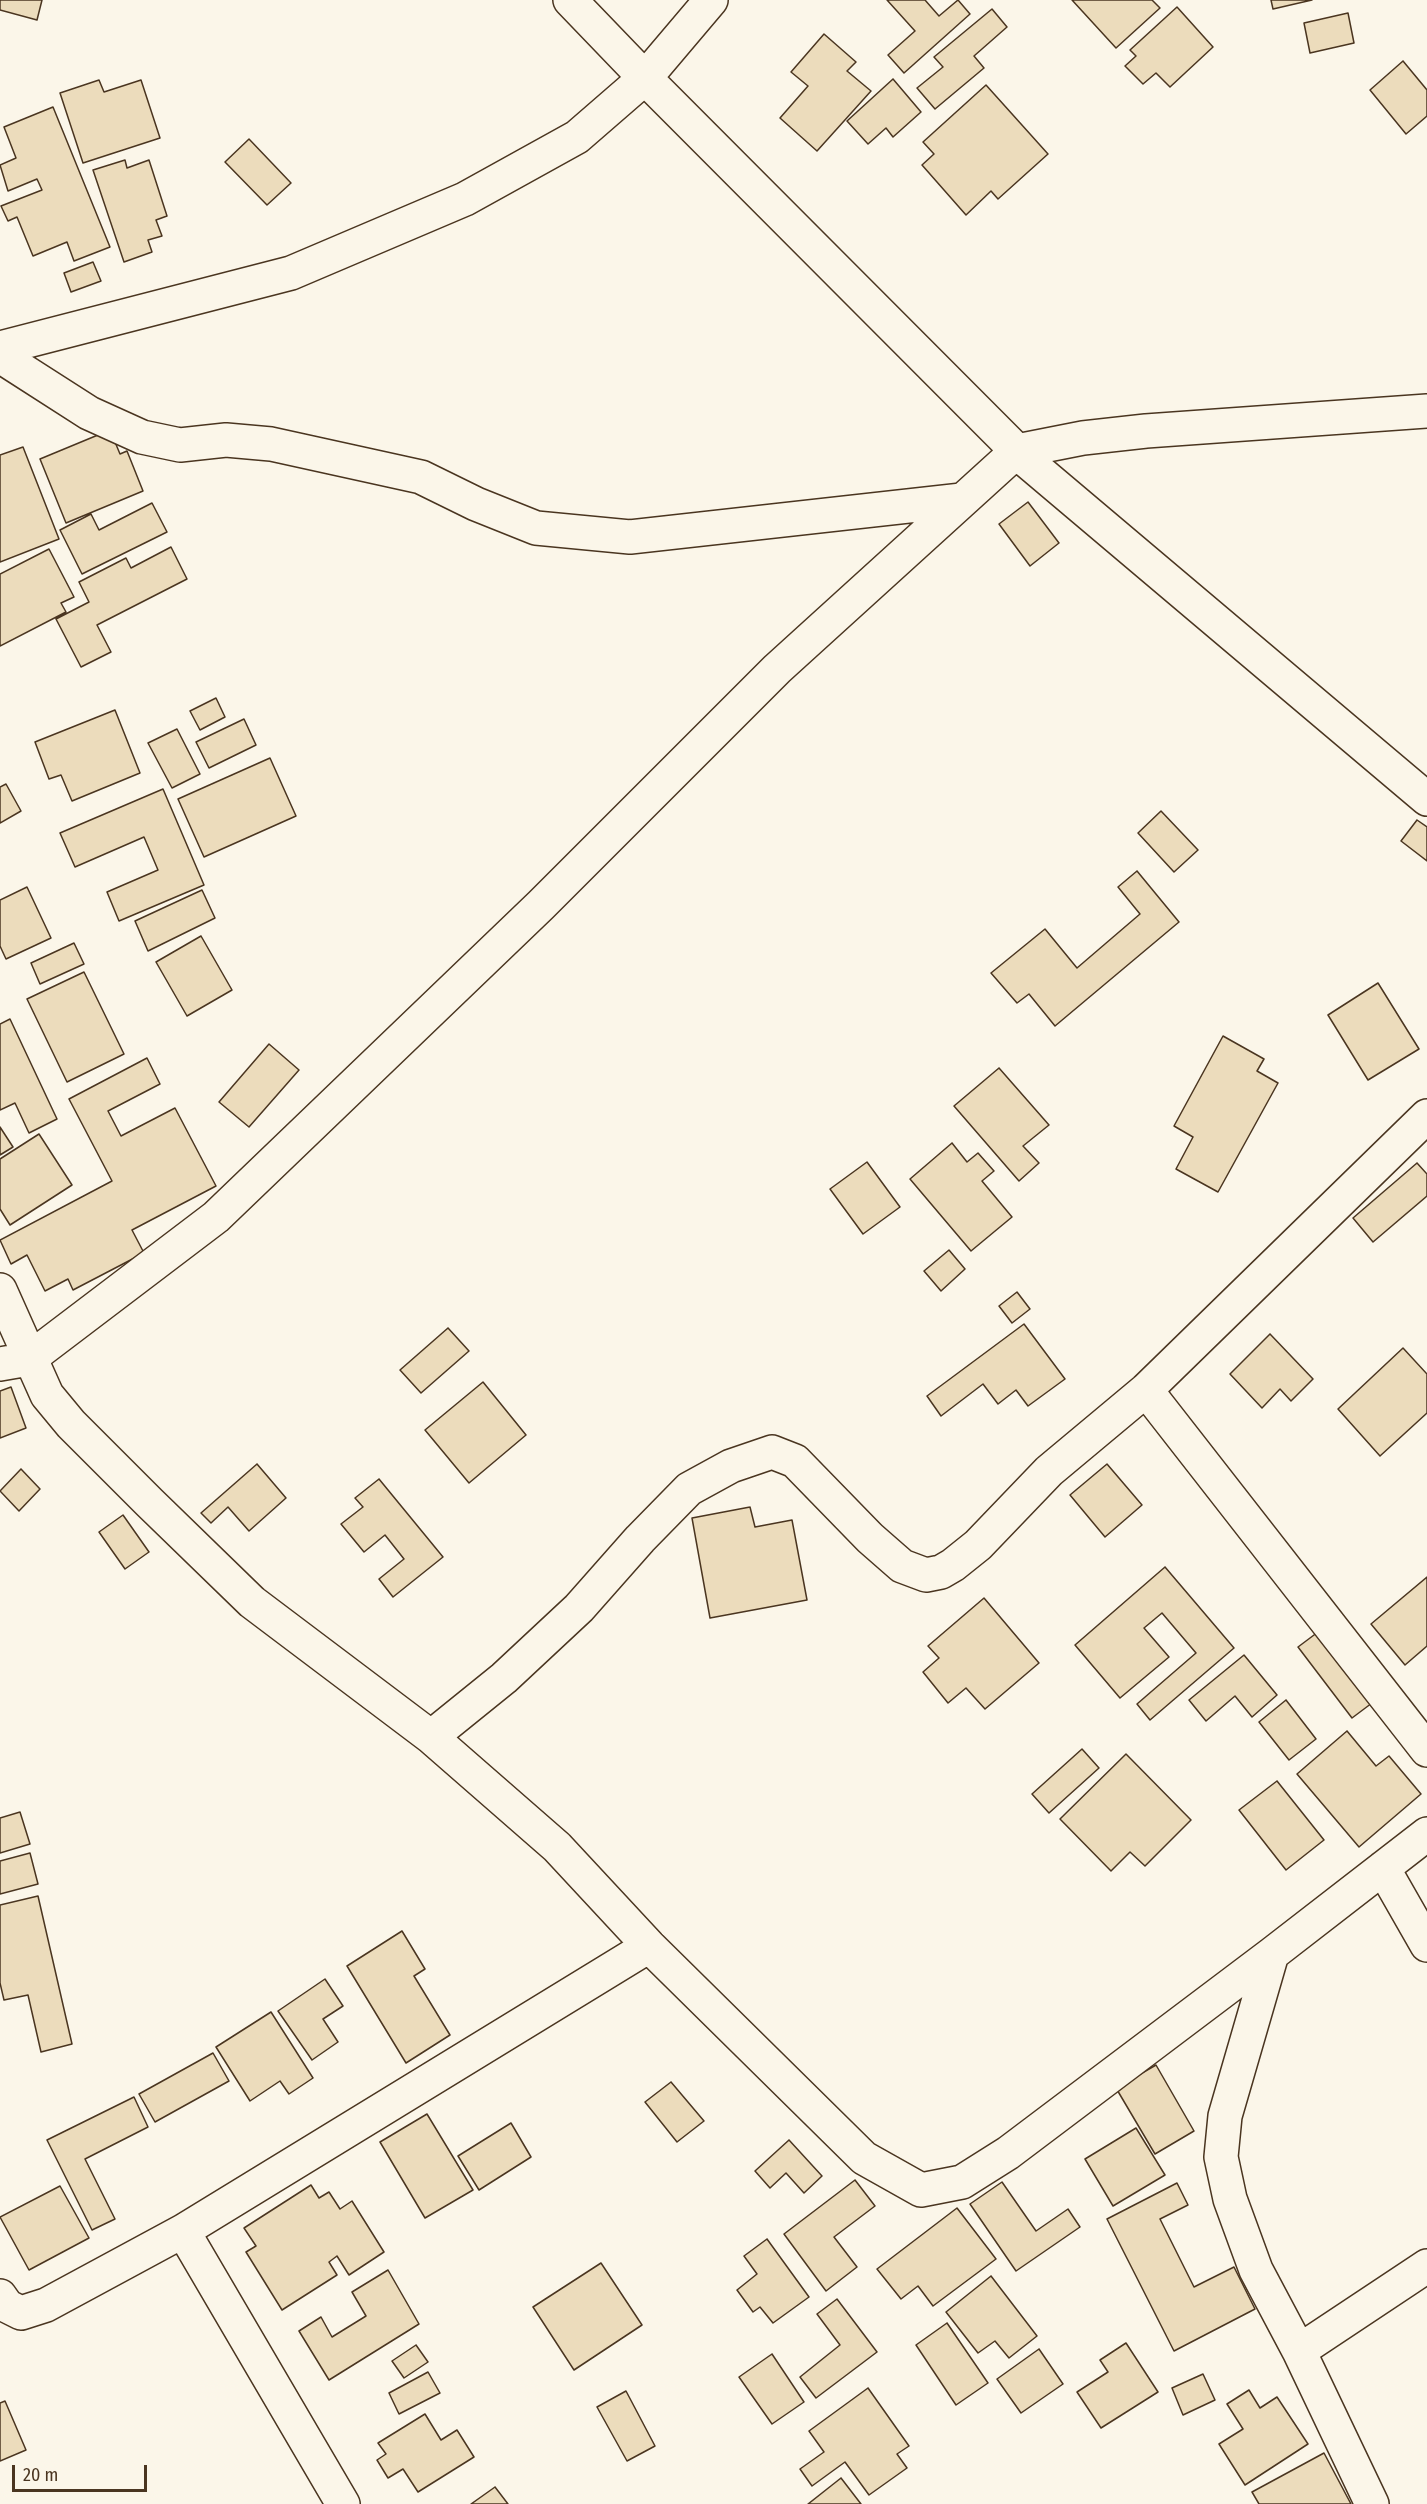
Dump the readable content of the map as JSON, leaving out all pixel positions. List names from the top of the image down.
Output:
{
  "scale_bar": "20 m"
}
